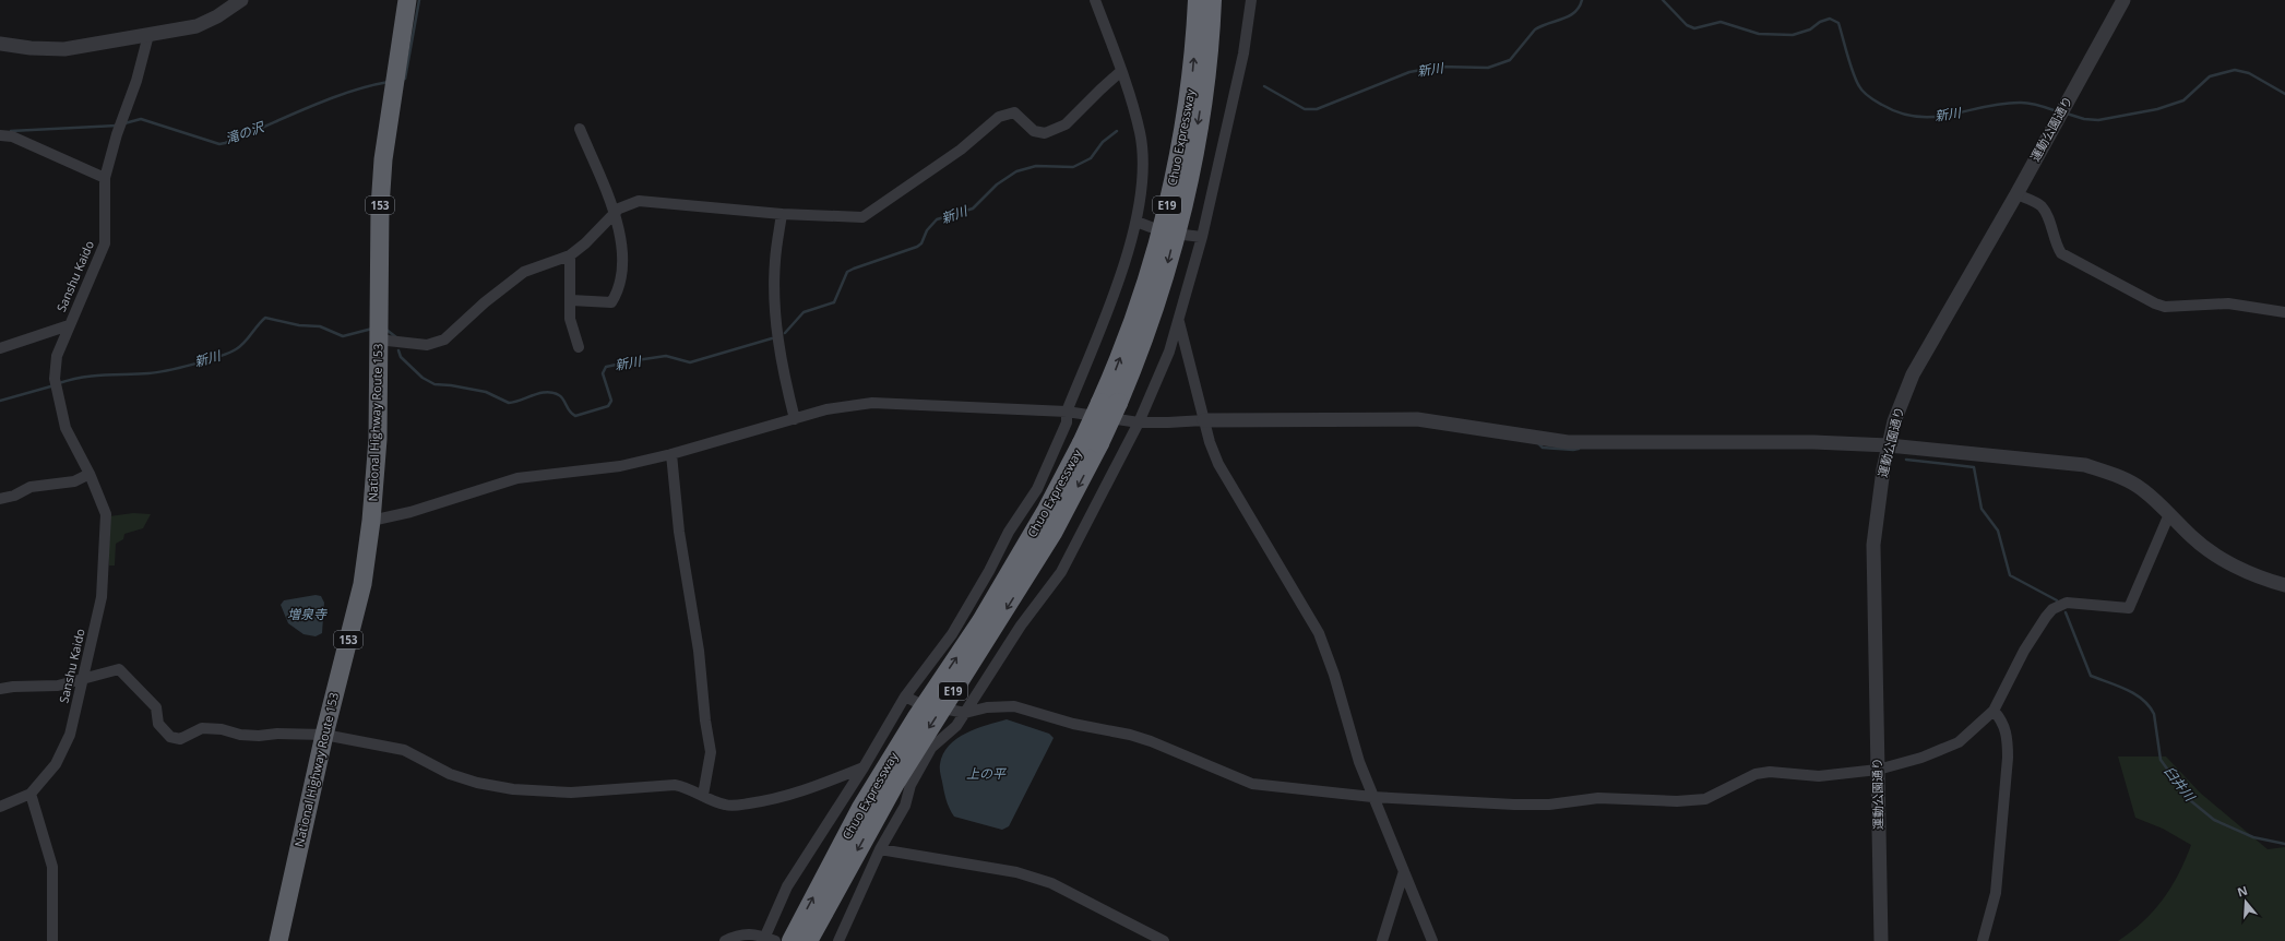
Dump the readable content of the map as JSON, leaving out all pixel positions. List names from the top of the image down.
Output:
{
  "streets": {
    "highway": [
      "Chuo Expressway",
      "153",
      "E19",
      "National Highway Route 153"
    ],
    "street": ["運動公園通り", "Sanshu Kaido"]
  },
  "water": [
    "新川",
    "滝の沢",
    "増泉寺",
    "上の平",
    "臼井川"
  ],
  "north": "top"
}
